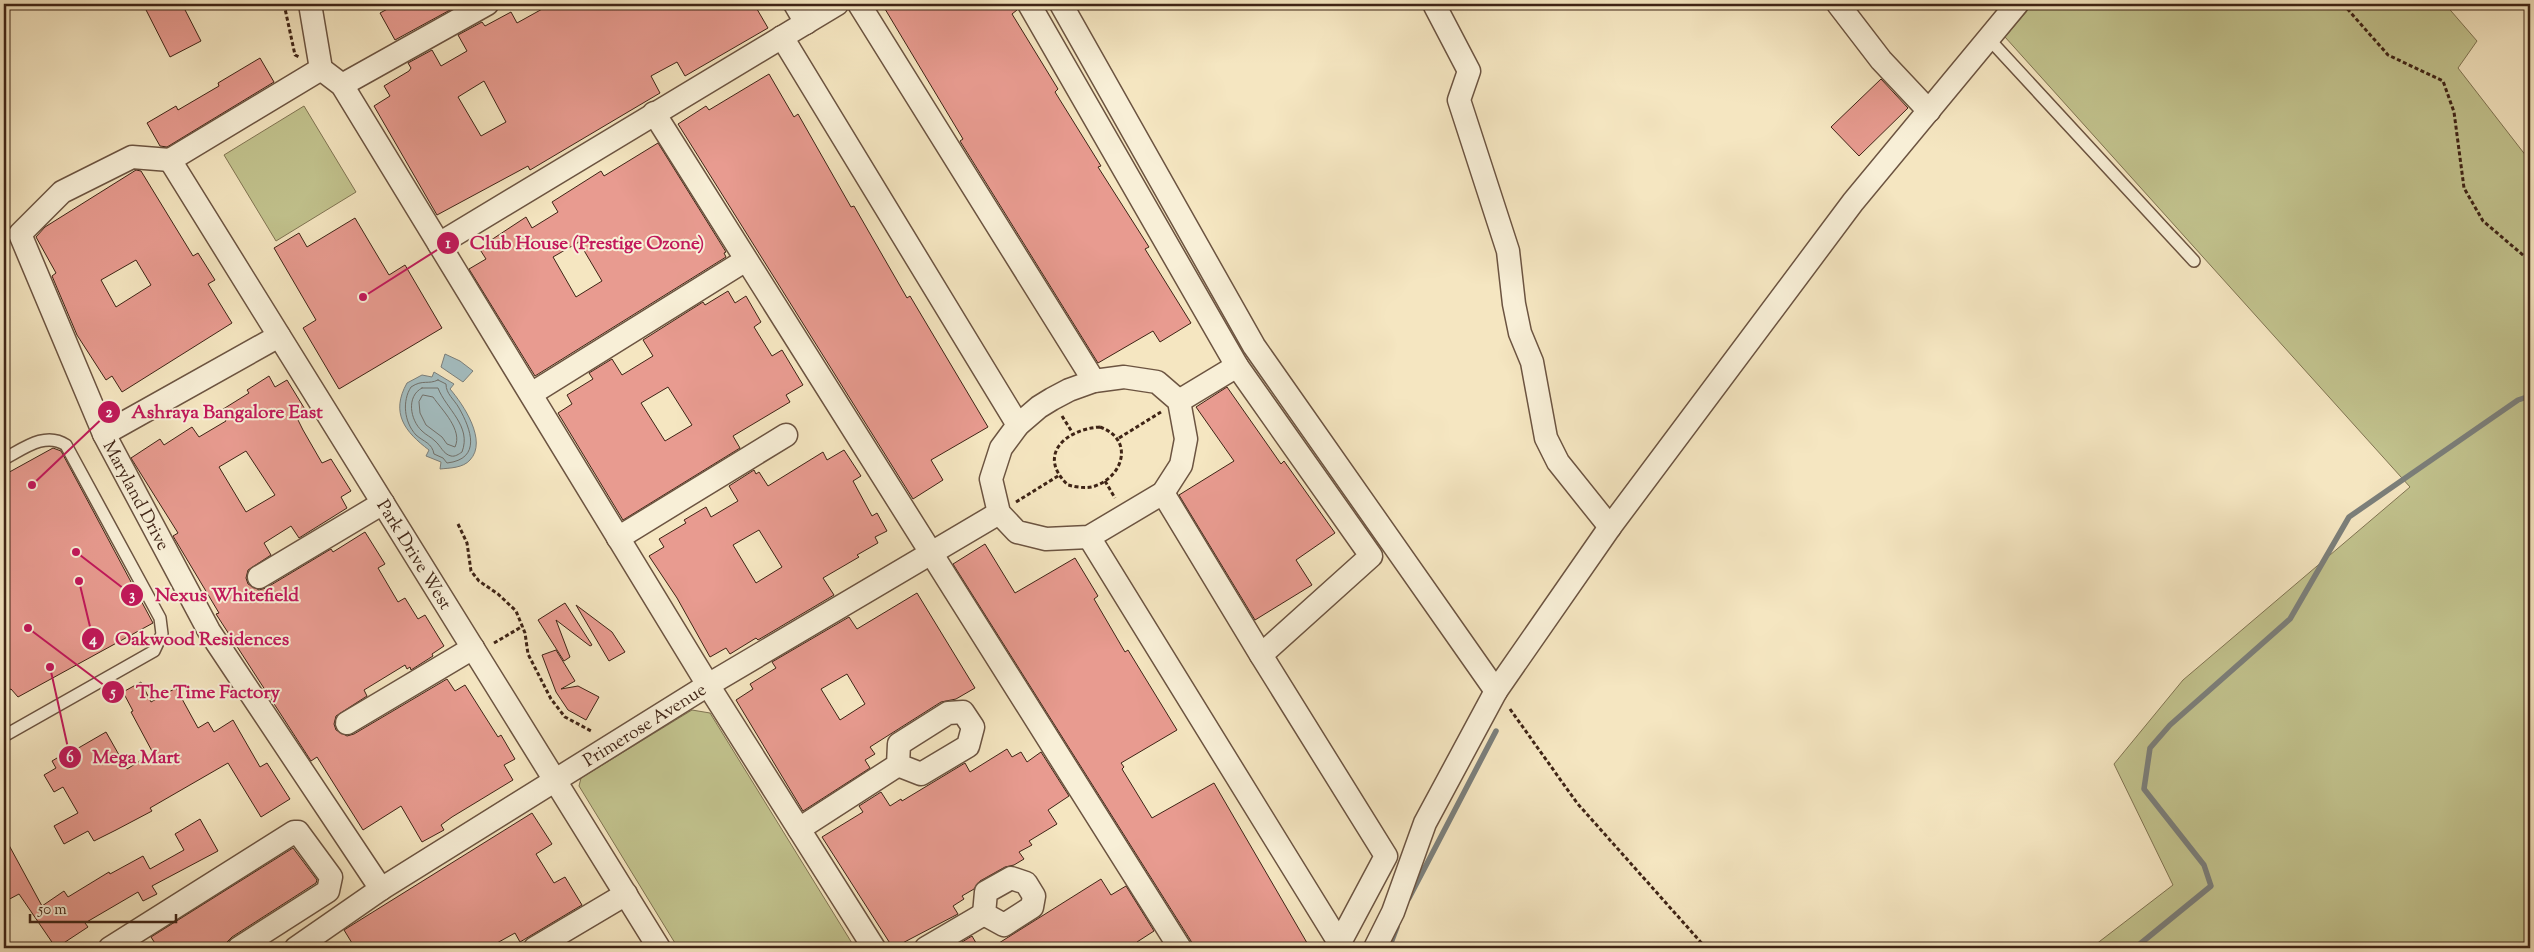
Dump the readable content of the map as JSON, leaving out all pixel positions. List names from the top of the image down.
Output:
{
  "streets": {
    "street": ["Maryland Drive", "Park Drive West", "Primerose Avenue"]
  },
  "crossings": [
    ["Maryland Drive", "Park Drive West"],
    ["Maryland Drive", "Primerose Avenue"],
    ["Park Drive West", "Primerose Avenue"]
  ],
  "places": [
    "Club House (Prestige Ozone)",
    "Ashraya Bangalore East",
    "Nexus Whitefield",
    "Oakwood Residences",
    "The Time Factory",
    "Mega Mart"
  ],
  "scale_bar": "50 m"
}
